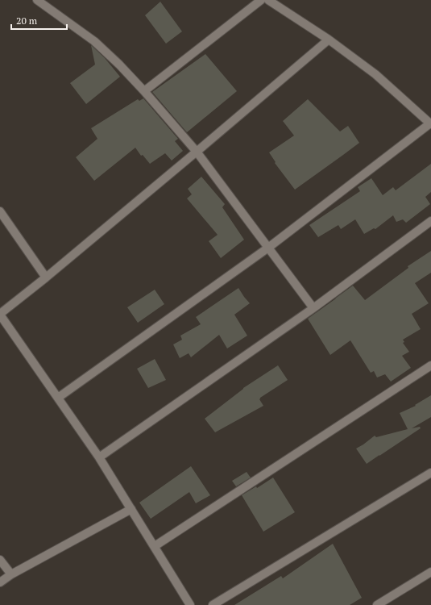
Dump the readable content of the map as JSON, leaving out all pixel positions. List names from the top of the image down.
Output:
{
  "scale_bar": "20 m"
}
